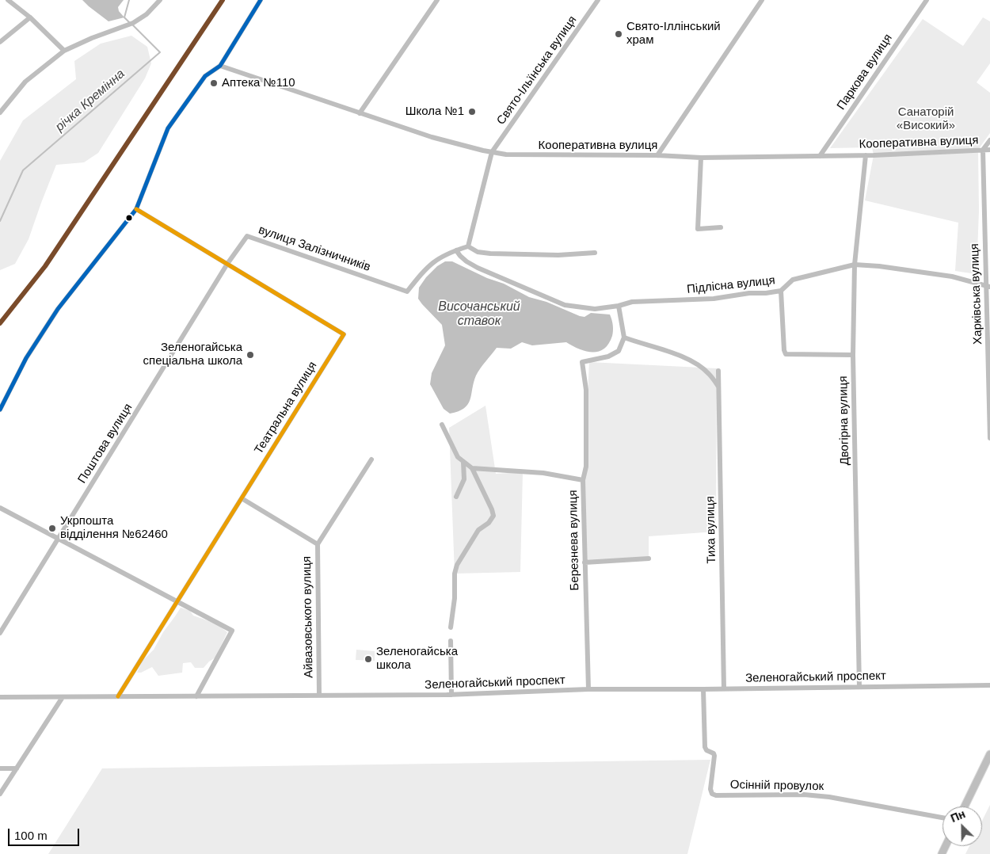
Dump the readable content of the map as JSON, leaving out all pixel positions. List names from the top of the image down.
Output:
{
  "streets": {
    "street": [
      "Свято-Ільїнська вулиця",
      "Паркова вулиця",
      "Кооперативна вулиця",
      "вулиця Залізничників",
      "Підлісна вулиця",
      "Харківська вулиця",
      "Театральна вулиця",
      "Двогірна вулиця",
      "Поштова вулиця",
      "Тиха вулиця",
      "Березнева вулиця",
      "Айвазовського вулиця",
      "Зеленогайський проспект",
      "Осінній провулок"
    ]
  },
  "crossings": [
    ["Свято-Ільїнська вулиця", "Кооперативна вулиця"],
    ["Паркова вулиця", "Кооперативна вулиця"],
    ["Кооперативна вулиця", "Харківська вулиця"],
    ["Кооперативна вулиця", "Двогірна вулиця"],
    ["вулиця Залізничників", "Підлісна вулиця"],
    ["вулиця Залізничників", "Театральна вулиця"],
    ["вулиця Залізничників", "Поштова вулиця"],
    ["Підлісна вулиця", "Харківська вулиця"],
    ["Підлісна вулиця", "Двогірна вулиця"],
    ["Театральна вулиця", "Поштова вулиця"],
    ["Театральна вулиця", "Зеленогайський проспект"],
    ["Двогірна вулиця", "Зеленогайський проспект"],
    ["Тиха вулиця", "Зеленогайський проспект"],
    ["Березнева вулиця", "Зеленогайський проспект"],
    ["Айвазовського вулиця", "Зеленогайський проспект"],
    ["Зеленогайський проспект", "Осінній провулок"]
  ],
  "water": ["річка Кремінна", "Височанський ставок"],
  "parks": ["Санаторій «Високий»"],
  "places": [
    "Свято-Іллінський храм",
    "Аптека №110",
    "Школа №1",
    "Зеленогайська спеціальна школа",
    "Укрпошта відділення №62460",
    "Зеленогайська школа"
  ],
  "scale_bar": "100 m",
  "north": "top left"
}
